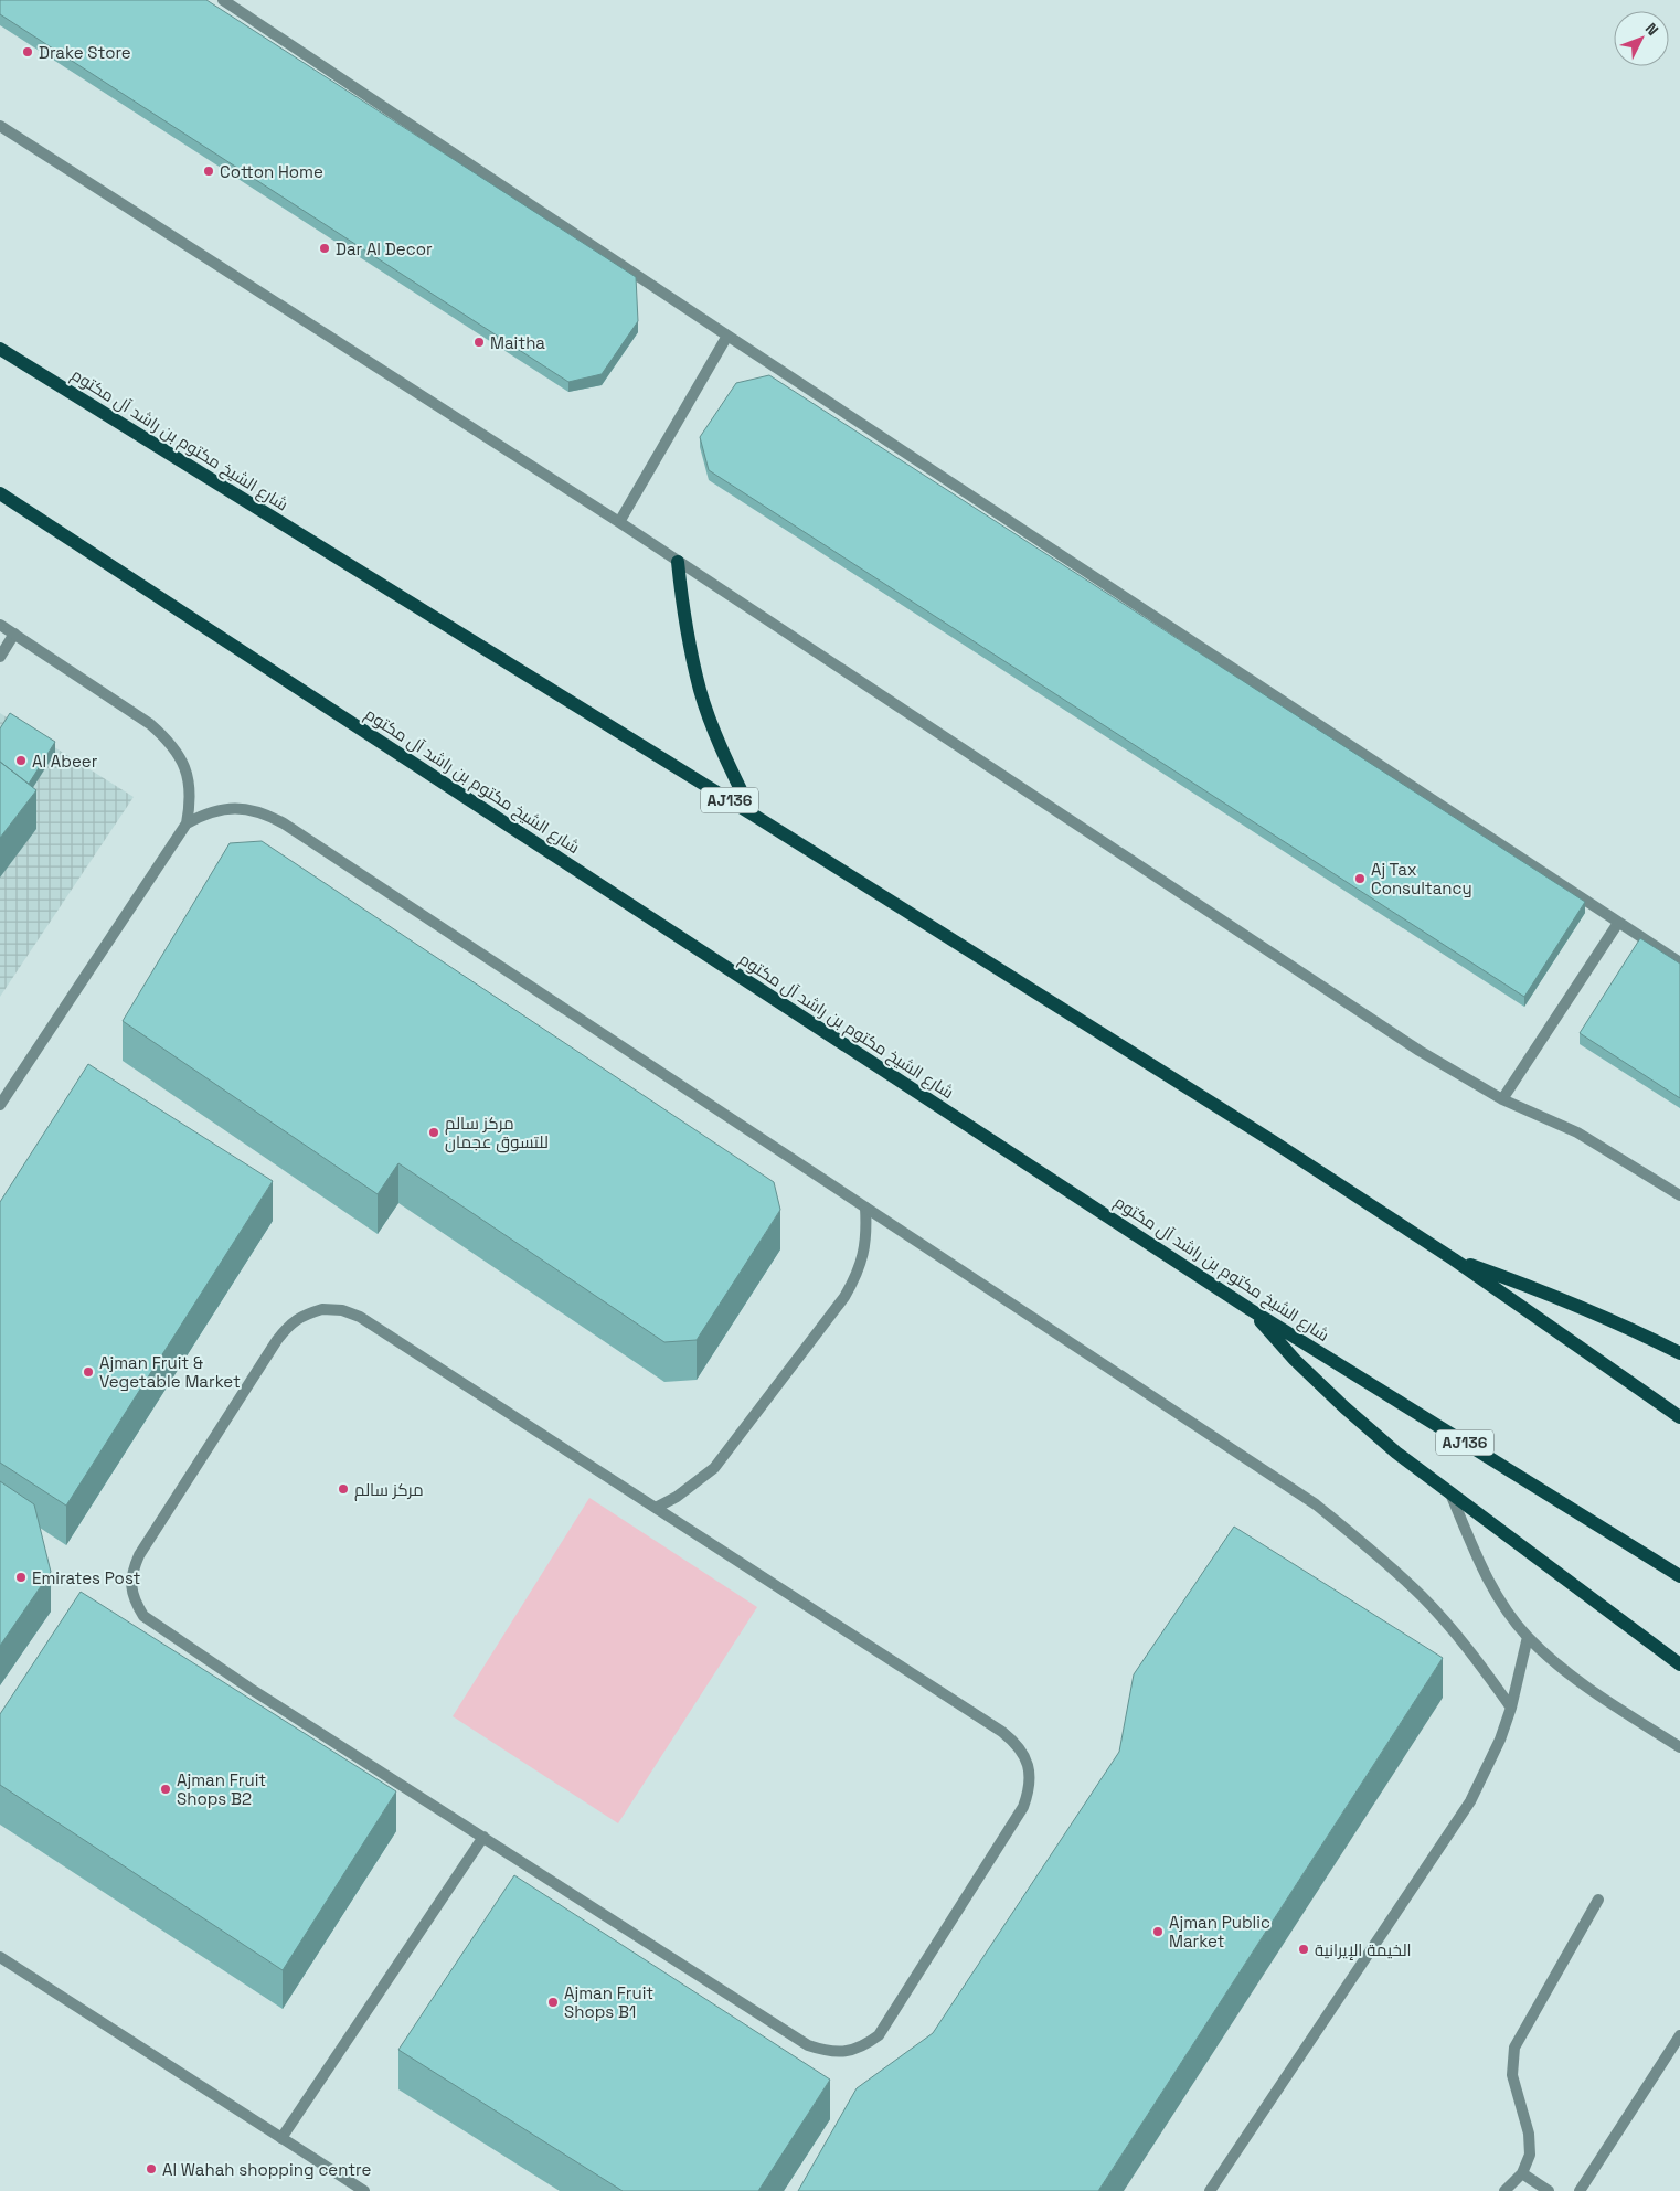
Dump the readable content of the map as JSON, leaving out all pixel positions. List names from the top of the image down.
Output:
{
  "streets": {
    "main road": ["شارع الشيخ مكتوم بن راشد آل مكتوم", "AJ136"]
  },
  "places": [
    "Drake Store",
    "Cotton Home",
    "Dar Al Decor",
    "Maitha",
    "Al Abeer",
    "Aj Tax Consultancy",
    "مركز سالم للتسوق عجمان",
    "Ajman Fruit & Vegetable Market",
    "مركز سالم",
    "Emirates Post",
    "Ajman Fruit Shops B2",
    "Ajman Public Market",
    "الخيمة الإيرانية",
    "Ajman Fruit Shops B1",
    "Al Wahah shopping centre"
  ],
  "north": "top right"
}
